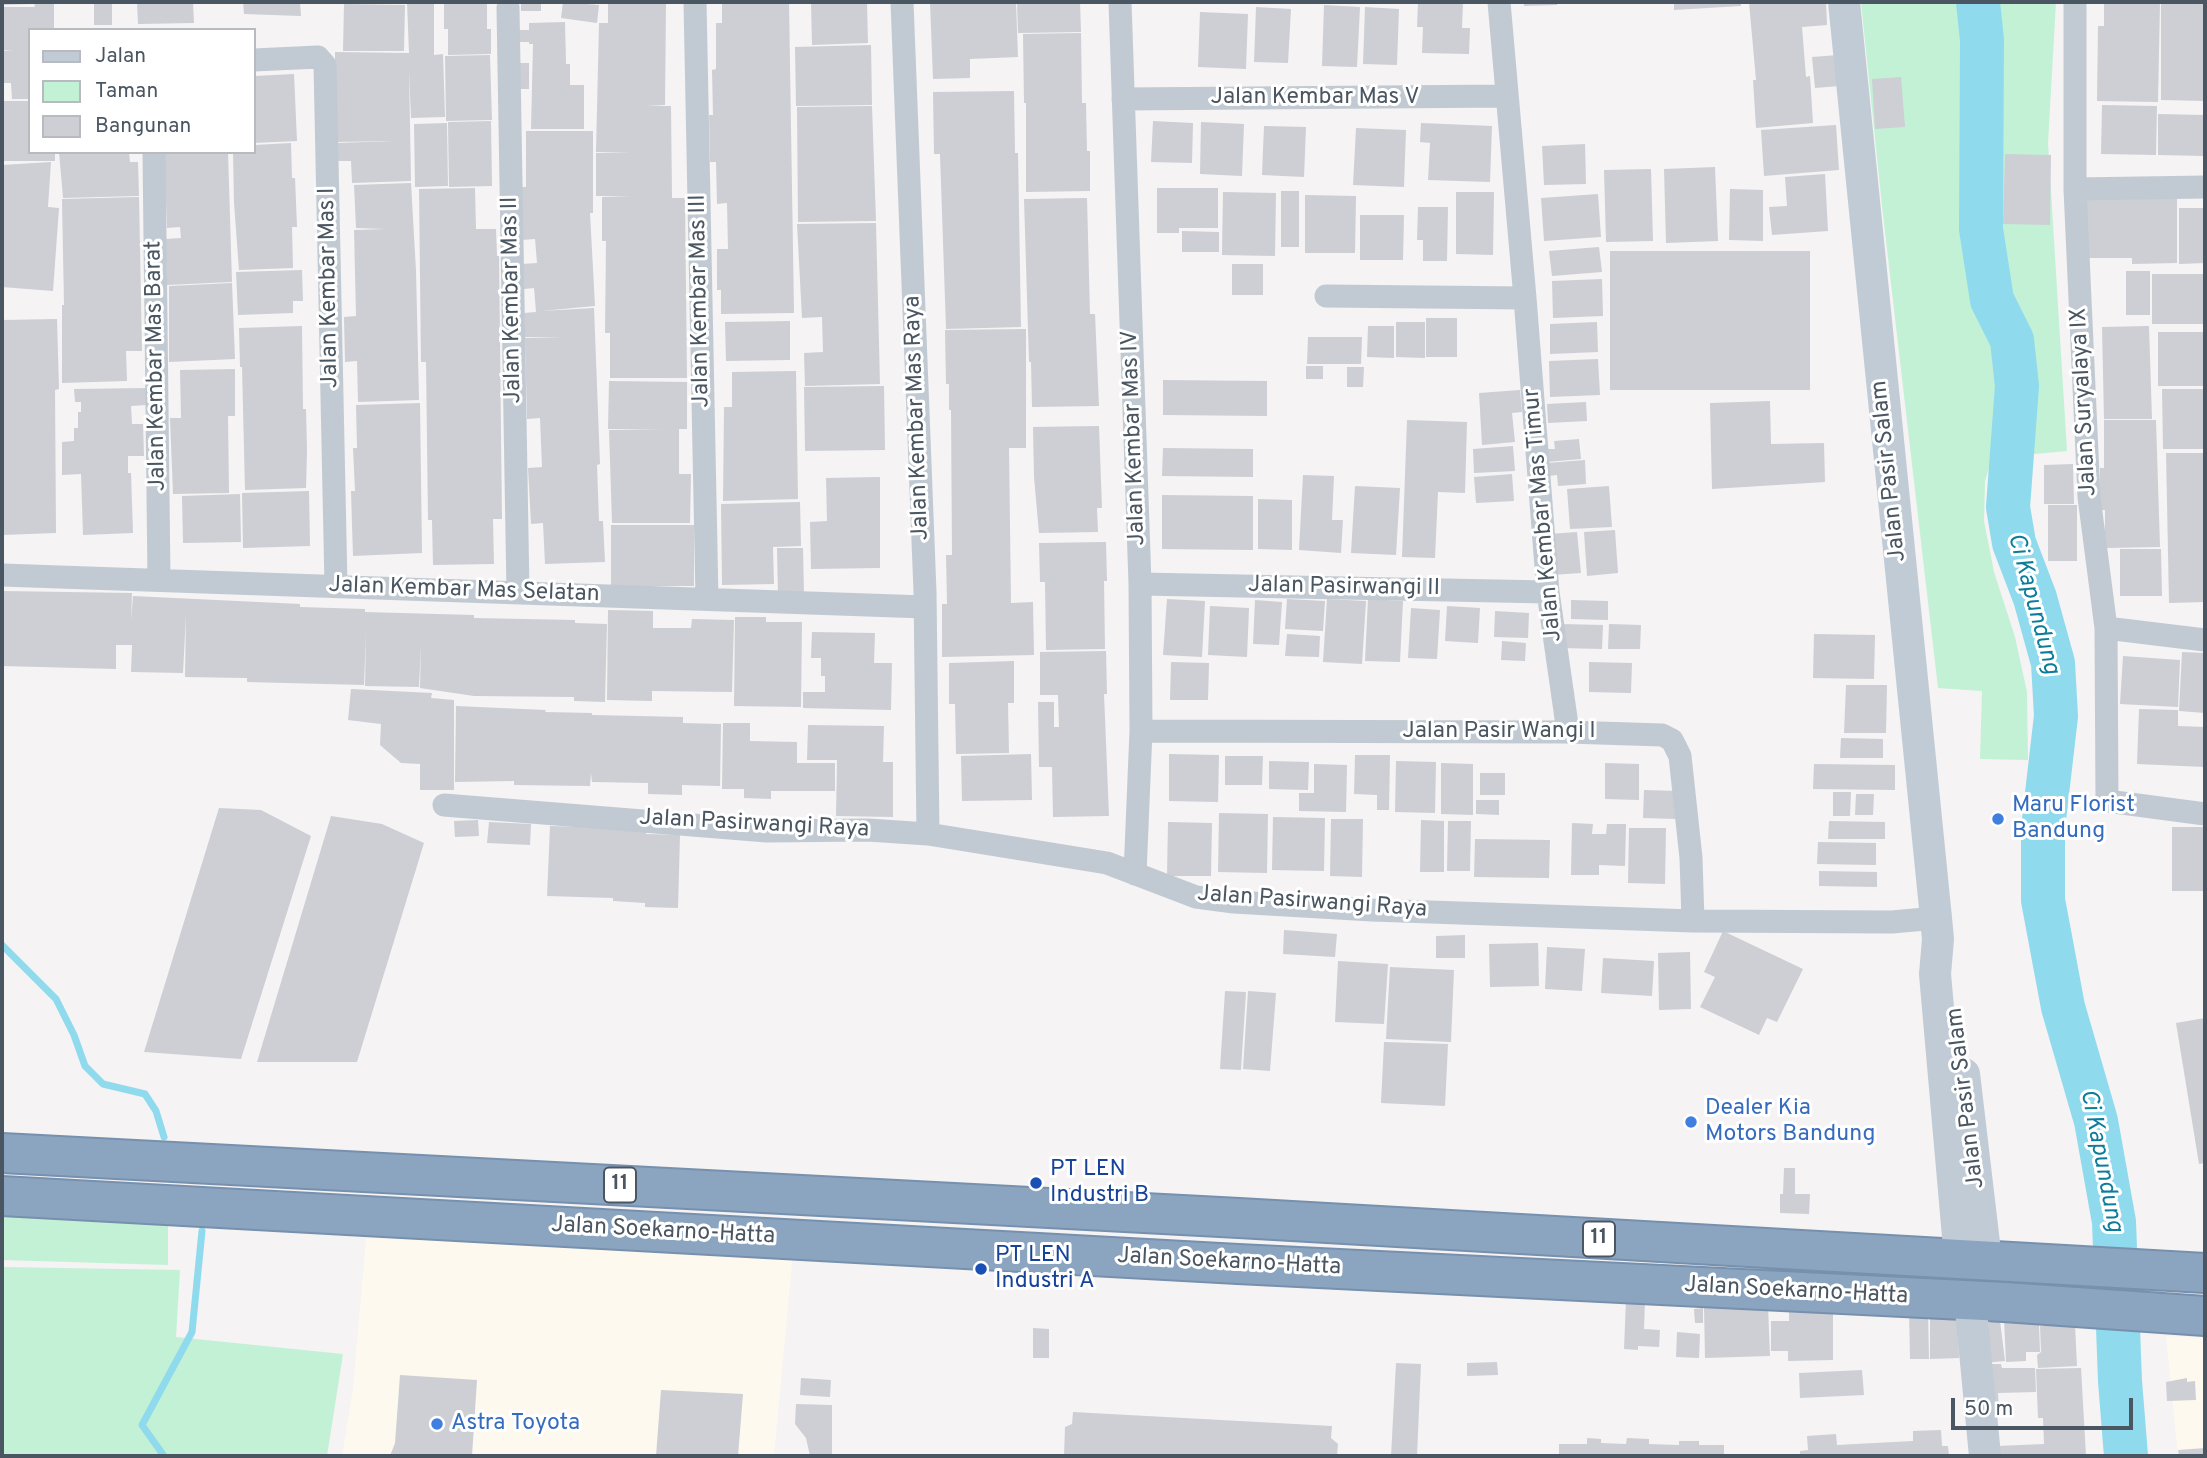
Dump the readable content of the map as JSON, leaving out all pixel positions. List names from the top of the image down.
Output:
{
  "streets": {
    "highway": ["11", "Jalan Soekarno-Hatta"],
    "street": [
      "Jalan Kembar Mas V",
      "Jalan Kembar Mas I",
      "Jalan Kembar Mas II",
      "Jalan Kembar Mas III",
      "Jalan Kembar Mas Barat",
      "Jalan Suryalaya IX",
      "Jalan Kembar Mas Raya",
      "Jalan Kembar Mas IV",
      "Jalan Pasir Salam",
      "Jalan Kembar Mas Timur",
      "Jalan Pasirwangi II",
      "Jalan Kembar Mas Selatan",
      "Jalan Pasir Wangi I",
      "Jalan Pasirwangi Raya"
    ]
  },
  "crossings": [
    ["Jalan Kembar Mas V", "Jalan Kembar Mas IV"],
    ["Jalan Kembar Mas V", "Jalan Kembar Mas Timur"],
    ["Jalan Kembar Mas I", "Jalan Kembar Mas Selatan"],
    ["Jalan Kembar Mas II", "Jalan Kembar Mas Selatan"],
    ["Jalan Kembar Mas III", "Jalan Kembar Mas Selatan"],
    ["Jalan Kembar Mas Barat", "Jalan Kembar Mas Selatan"],
    ["Jalan Kembar Mas Raya", "Jalan Kembar Mas Selatan"],
    ["Jalan Kembar Mas Raya", "Jalan Pasirwangi Raya"],
    ["Jalan Kembar Mas IV", "Jalan Pasirwangi II"],
    ["Jalan Kembar Mas IV", "Jalan Pasir Wangi I"],
    ["Jalan Kembar Mas IV", "Jalan Pasirwangi Raya"],
    ["Jalan Pasir Salam", "Jalan Pasirwangi Raya"],
    ["Jalan Pasir Salam", "Jalan Soekarno-Hatta"],
    ["Jalan Kembar Mas Timur", "Jalan Pasirwangi II"],
    ["Jalan Kembar Mas Timur", "Jalan Pasir Wangi I"],
    ["Jalan Pasir Wangi I", "Jalan Pasirwangi Raya"]
  ],
  "water": ["Ci Kapundung"],
  "places": [
    "Maru Florist Bandung",
    "Dealer Kia Motors Bandung",
    "PT LEN Industri B",
    "PT LEN Industri A",
    "Astra Toyota"
  ],
  "legend": ["Jalan", "Taman", "Bangunan"],
  "scale_bar": "50 m"
}
